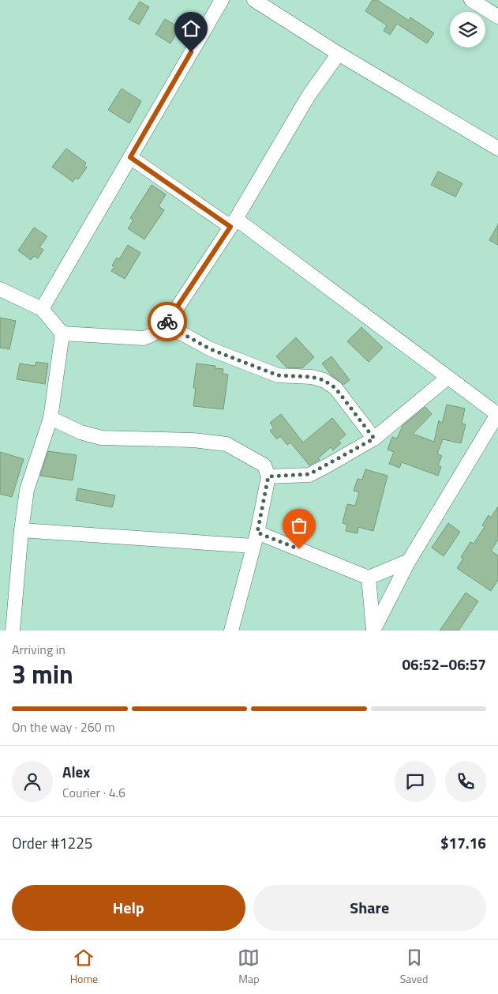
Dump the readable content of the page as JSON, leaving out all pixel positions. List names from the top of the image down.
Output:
{
  "page": {
    "heading": ["3 min", "Arriving in", "06:52–06:57"],
    "panel": [
      "Alex",
      "Courier · 4.6",
      "Order #1225",
      "$17.16"
    ],
    "bar": "On the way · 260 m",
    "buttons": ["Help", "Share"],
    "tabs": ["Home", "Map", "Saved"]
  }
}
